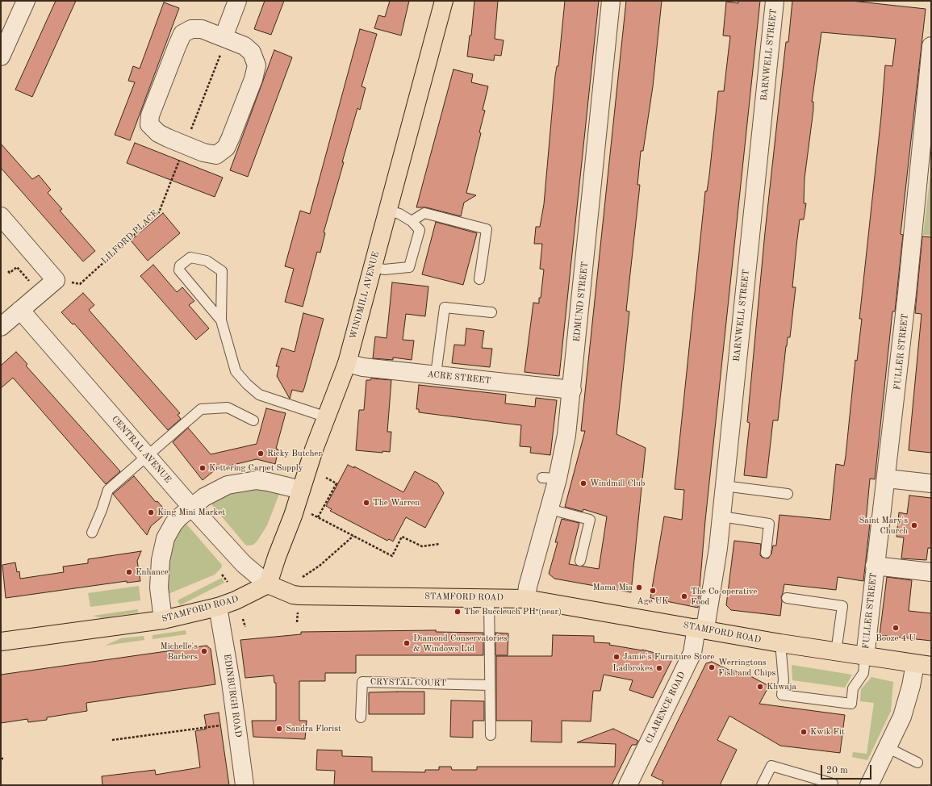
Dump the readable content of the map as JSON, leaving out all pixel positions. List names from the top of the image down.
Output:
{
  "streets": {
    "main road": ["WINDMILL AVENUE", "STAMFORD ROAD"],
    "street": [
      "BARNWELL STREET",
      "EDMUND STREET",
      "FULLER STREET",
      "ACRE STREET",
      "CENTRAL AVENUE",
      "EDINBURGH ROAD",
      "CLARENCE ROAD"
    ],
    "lane": ["CRYSTAL COURT"],
    "path": ["LILFORD PLACE"]
  },
  "crossings": [
    ["BARNWELL STREET", "STAMFORD ROAD"],
    ["BARNWELL STREET", "CLARENCE ROAD"],
    ["WINDMILL AVENUE", "ACRE STREET"],
    ["WINDMILL AVENUE", "CENTRAL AVENUE"],
    ["WINDMILL AVENUE", "STAMFORD ROAD"],
    ["EDMUND STREET", "ACRE STREET"],
    ["EDMUND STREET", "STAMFORD ROAD"],
    ["FULLER STREET", "STAMFORD ROAD"],
    ["CENTRAL AVENUE", "STAMFORD ROAD"],
    ["STAMFORD ROAD", "EDINBURGH ROAD"],
    ["STAMFORD ROAD", "CLARENCE ROAD"]
  ],
  "places": [
    "Ricky Butcher",
    "Kettering Carpet Supply",
    "Windmill Club",
    "The Warren",
    "King Mini Market",
    "Saint Mary's Church",
    "Enhance",
    "Mama Mia",
    "Age UK",
    "The Co-operative Food",
    "The Buccleuch PH (near)",
    "Booze 4 U",
    "Diamond Conservatories & Windows Ltd",
    "Michelle's Barbers",
    "Jamie's Furniture Store",
    "Werringtons Fish and Chips",
    "Ladbrokes",
    "Khwaja",
    "Sandra Florist",
    "Kwik Fit"
  ],
  "scale_bar": "20 m"
}
